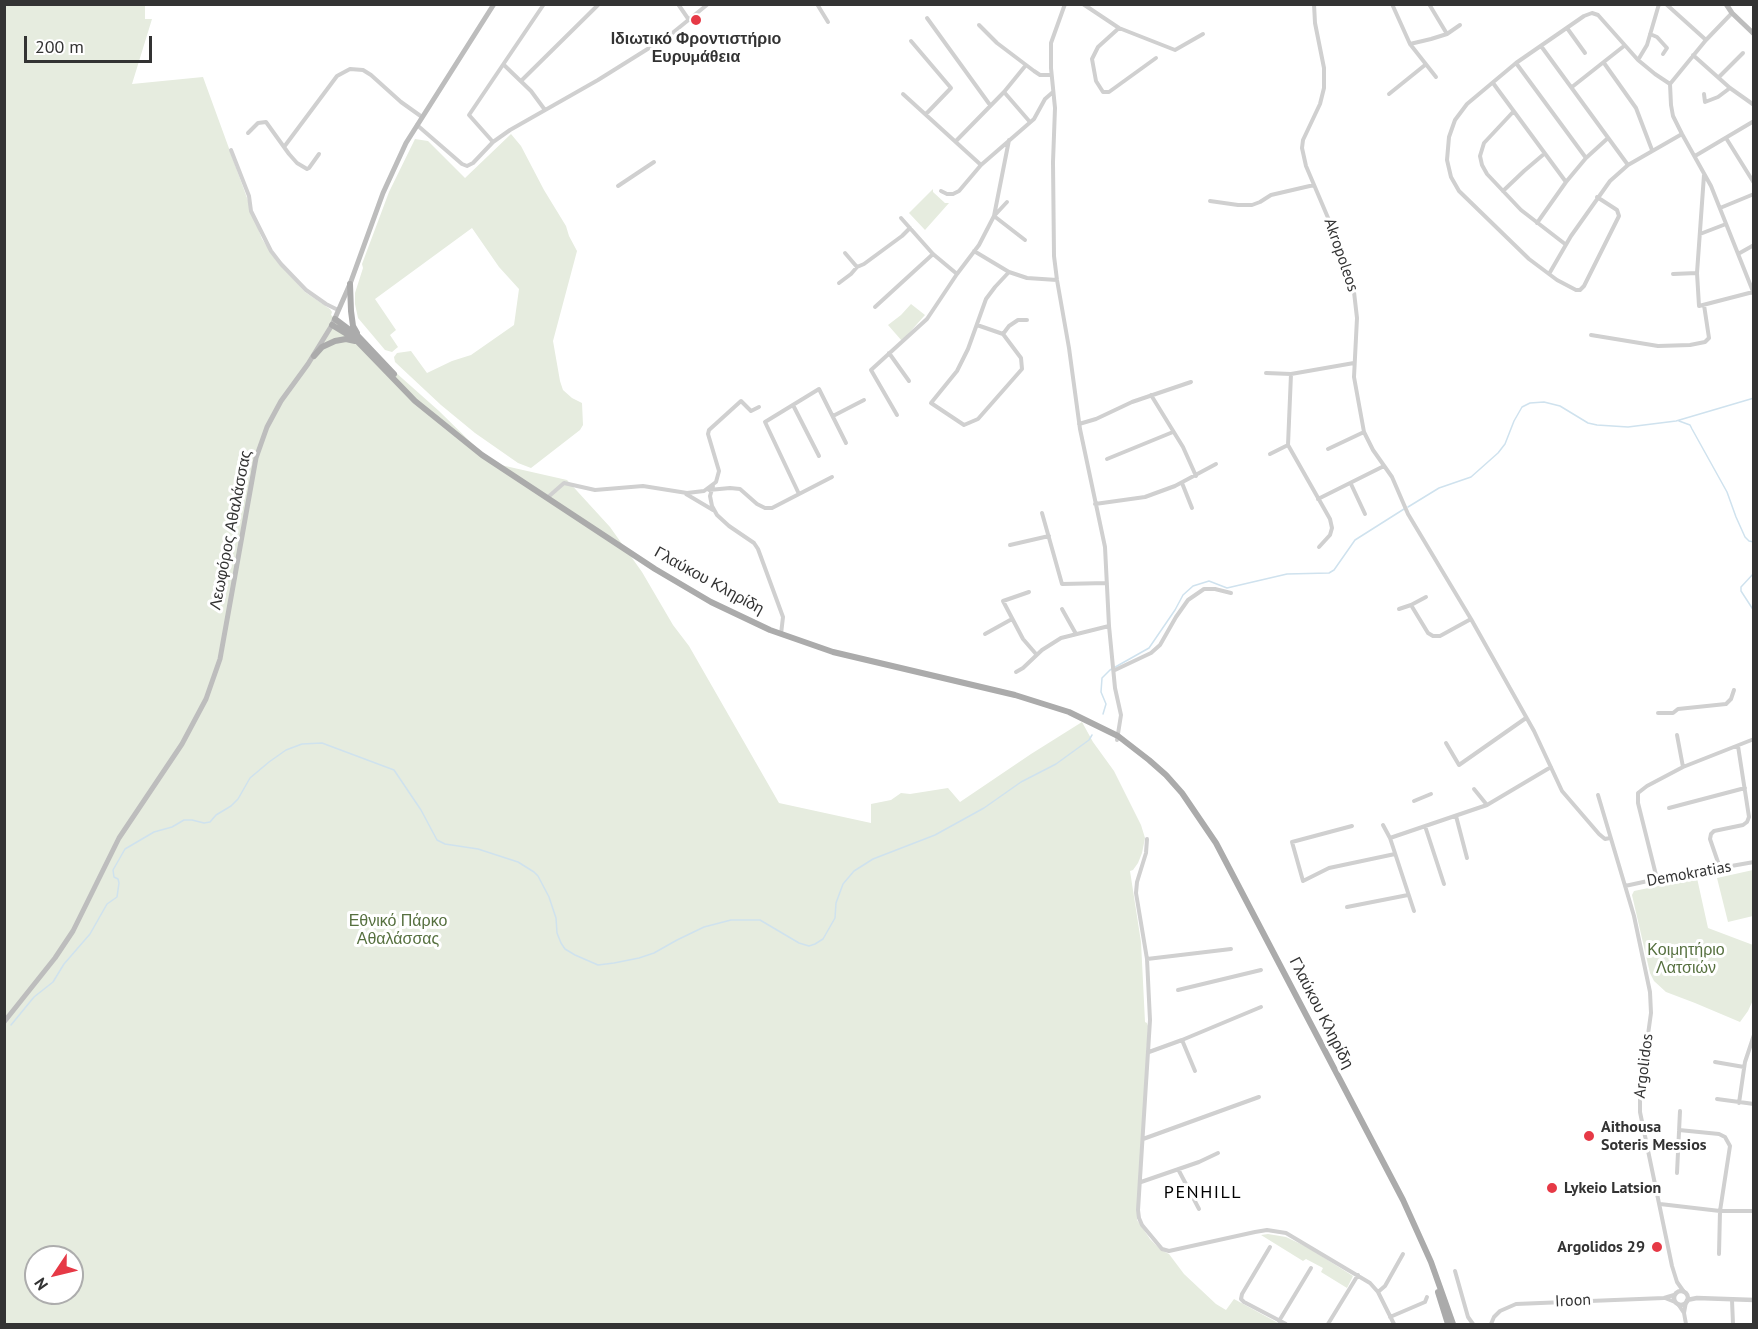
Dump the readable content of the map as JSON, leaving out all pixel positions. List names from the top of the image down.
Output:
{
  "streets": {
    "main road": ["Λεωφόρος Αθαλάσσας", "Γλαύκου Κληρίδη"],
    "street": [
      "Akropoleos",
      "Demokratias",
      "Argolidos",
      "Iroon"
    ]
  },
  "crossings": [
    ["Akropoleos", "Argolidos"],
    ["Λεωφόρος Αθαλάσσας", "Γλαύκου Κληρίδη"],
    ["Demokratias", "Argolidos"],
    ["Argolidos", "Iroon"]
  ],
  "districts": ["PENHILL"],
  "parks": ["Εθνικό Πάρκο Αθαλάσσας", "Κοιμητήριο Λατσιών"],
  "places": [
    "Ιδιωτικό Φροντιστήριο Ευρυμάθεια",
    "Aithousa Soteris Messios",
    "Lykeio Latsion",
    "Argolidos 29"
  ],
  "scale_bar": "200 m",
  "north": "bottom left"
}
